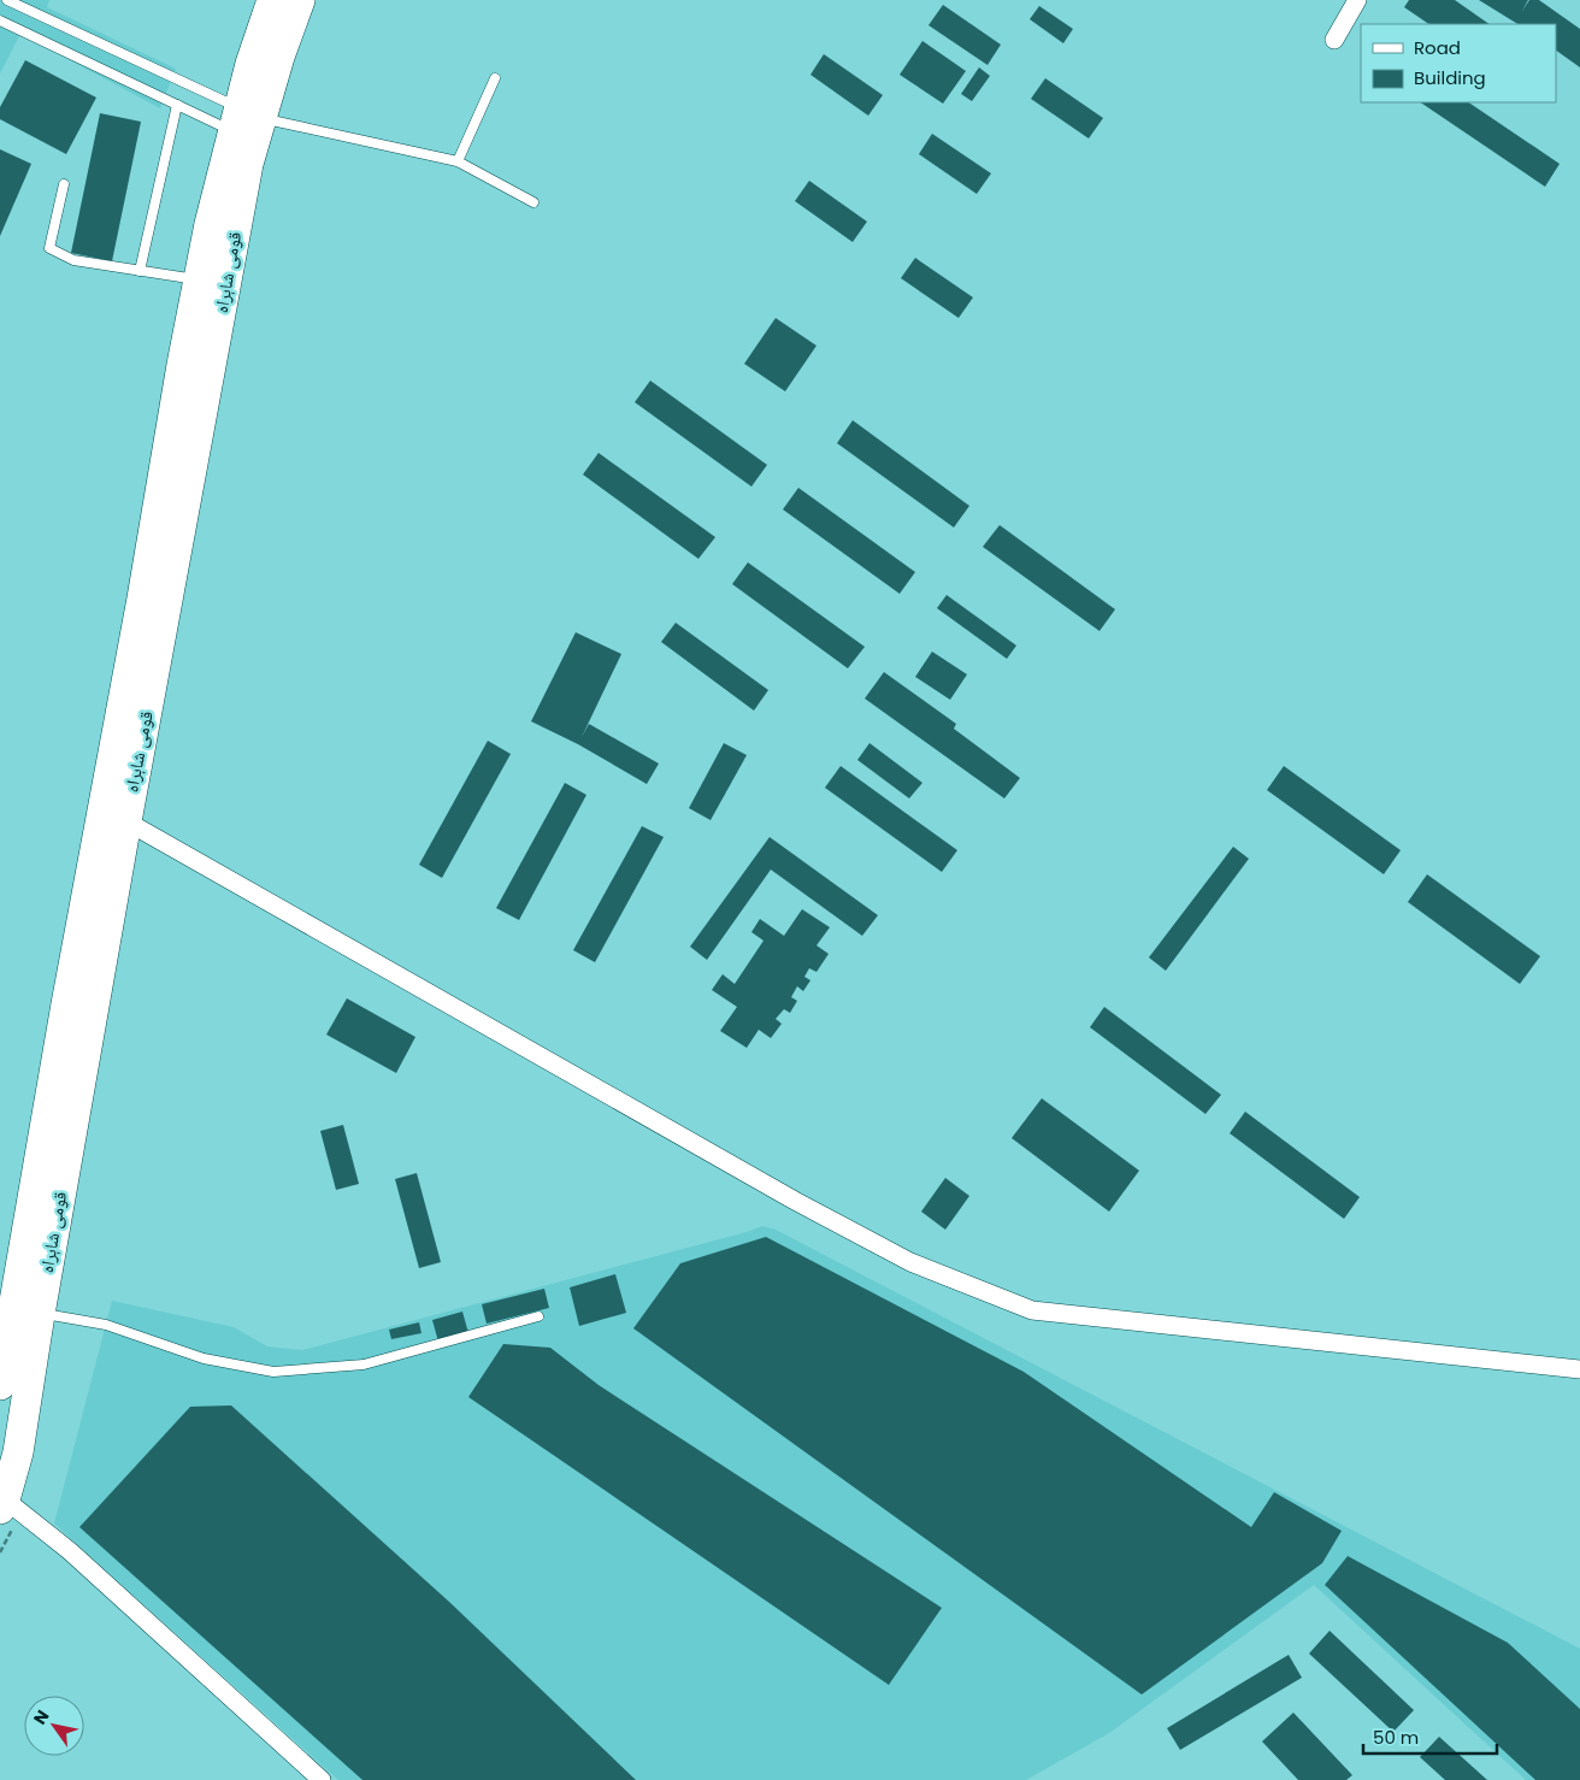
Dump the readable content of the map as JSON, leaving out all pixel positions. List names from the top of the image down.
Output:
{
  "streets": {
    "highway": ["قومی شاہراہ"]
  },
  "legend": ["Road", "Building"],
  "scale_bar": "50 m",
  "north": "top left"
}
